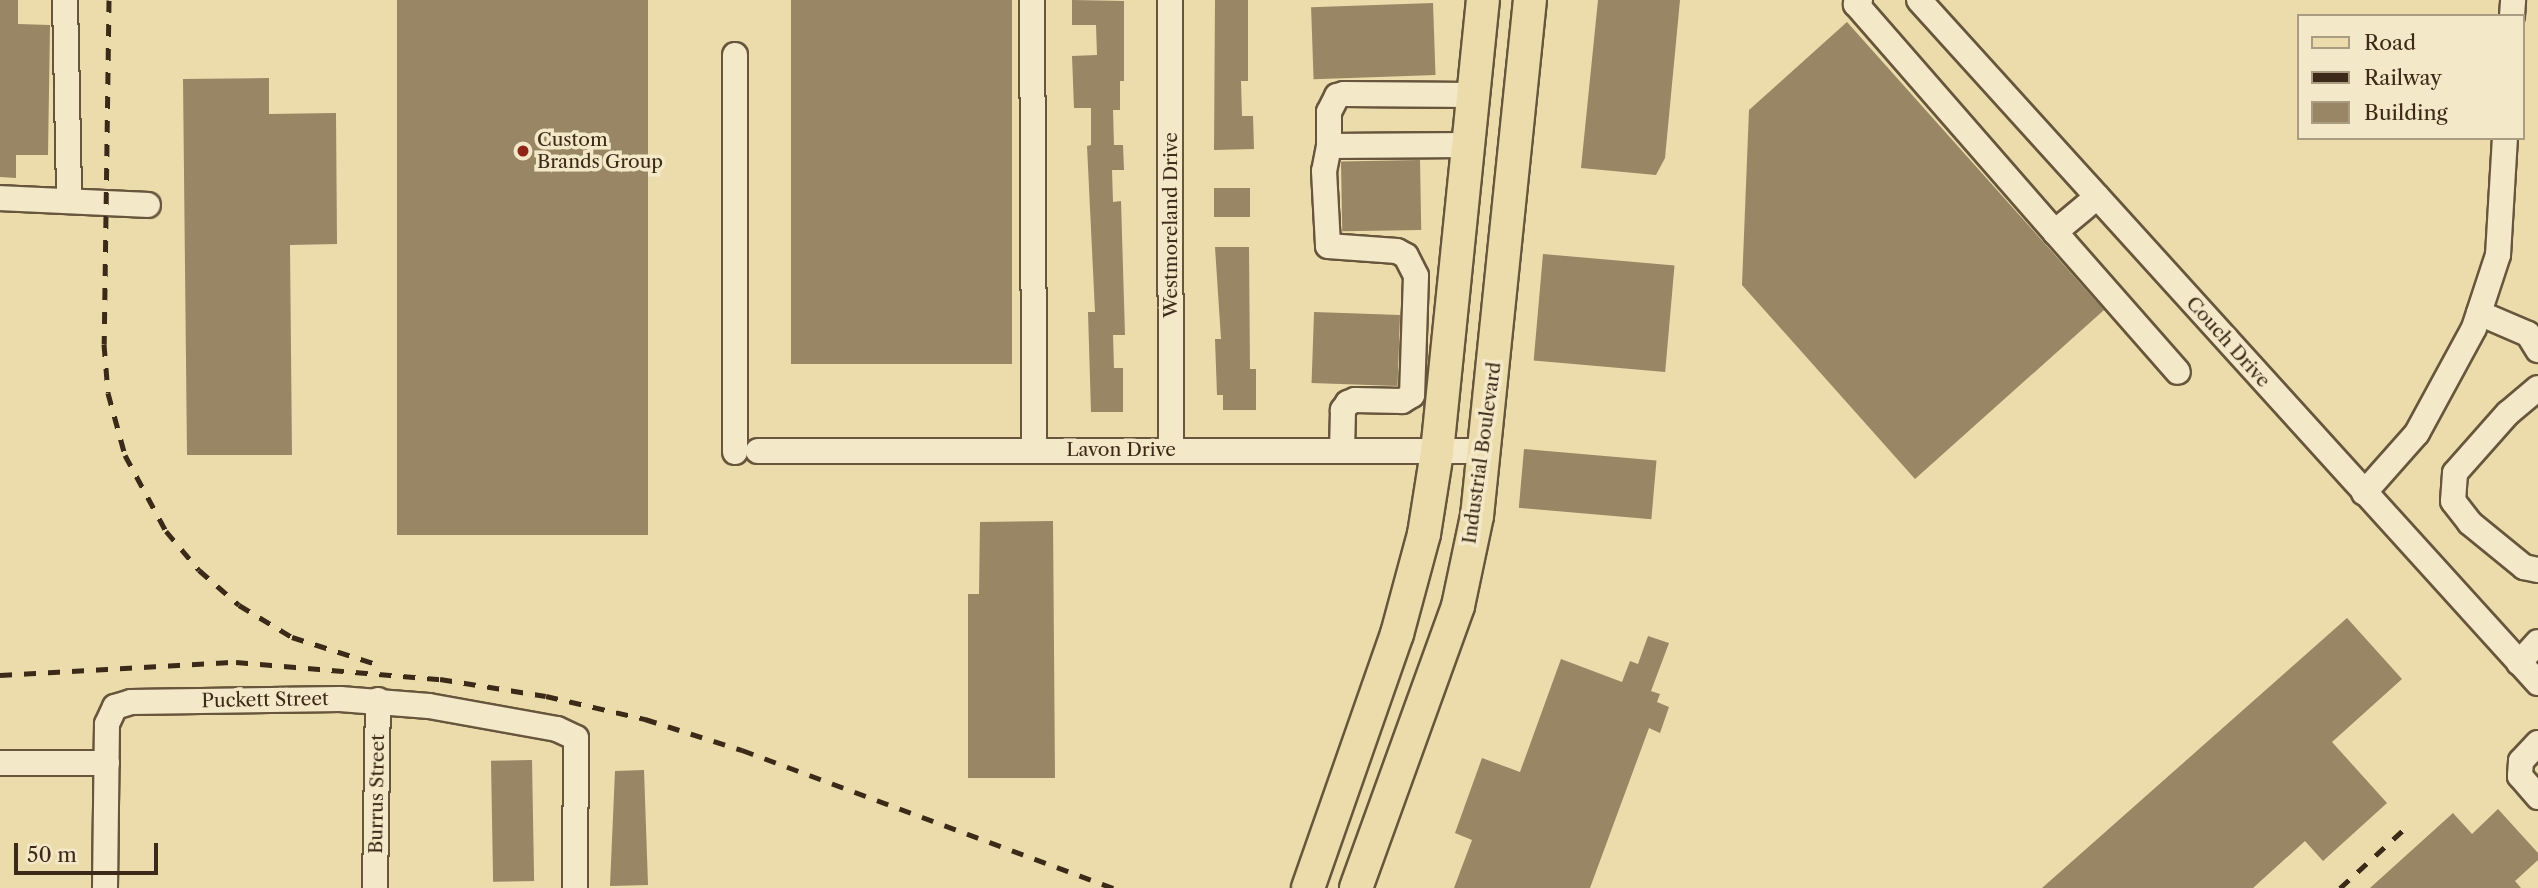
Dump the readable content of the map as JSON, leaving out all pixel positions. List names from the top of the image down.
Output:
{
  "streets": {
    "main road": ["Industrial Boulevard"],
    "street": [
      "Westmoreland Drive",
      "Couch Drive",
      "Lavon Drive",
      "Puckett Street",
      "Burrus Street"
    ]
  },
  "crossings": [
    ["Westmoreland Drive", "Lavon Drive"],
    ["Lavon Drive", "Industrial Boulevard"],
    ["Puckett Street", "Burrus Street"]
  ],
  "places": ["Custom Brands Group"],
  "legend": ["Road", "Railway", "Building"],
  "scale_bar": "50 m"
}
